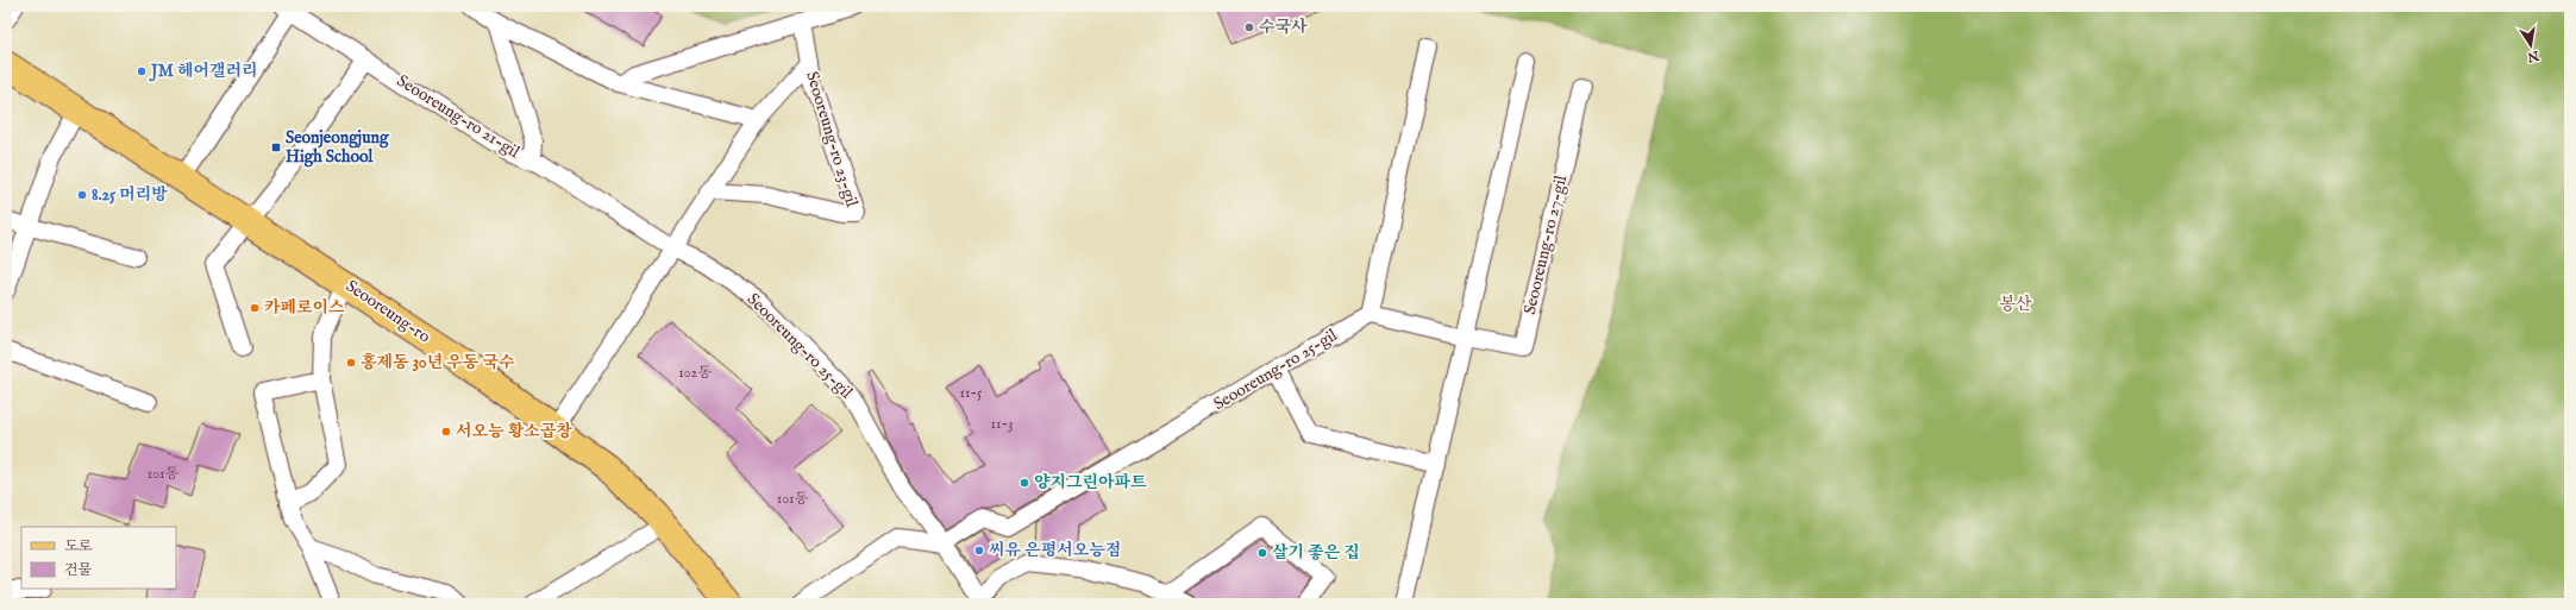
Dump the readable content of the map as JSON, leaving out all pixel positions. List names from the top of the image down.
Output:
{
  "streets": {
    "main road": ["Seooreung-ro"],
    "street": [
      "Seooreung-ro 21-gil",
      "Seooreung-ro 23-gil",
      "Seooreung-ro 27-gil",
      "Seooreung-ro 25-gil"
    ]
  },
  "crossings": [
    ["Seooreung-ro 21-gil", "Seooreung-ro 23-gil"],
    ["Seooreung-ro 21-gil", "Seooreung-ro"],
    ["Seooreung-ro 21-gil", "Seooreung-ro 25-gil"],
    ["Seooreung-ro 23-gil", "Seooreung-ro"],
    ["Seooreung-ro 23-gil", "Seooreung-ro 25-gil"]
  ],
  "parks": ["봉산"],
  "places": {
    "other": [
      "수국사",
      "JM 헤어갤러리",
      "8.25 머리방",
      "카페로이스",
      "홍제동 30년 우동 국수",
      "서오능 황소곱창",
      "양지그린아파트",
      "씨유 은평서오능점",
      "살기 좋은 집"
    ],
    "transit": ["Seonjeongjung High School"]
  },
  "house_numbers": [
    "102동",
    "11-5",
    "11-3",
    "101동",
    "101동"
  ],
  "legend": ["도로", "건물"],
  "north": "bottom"
}
